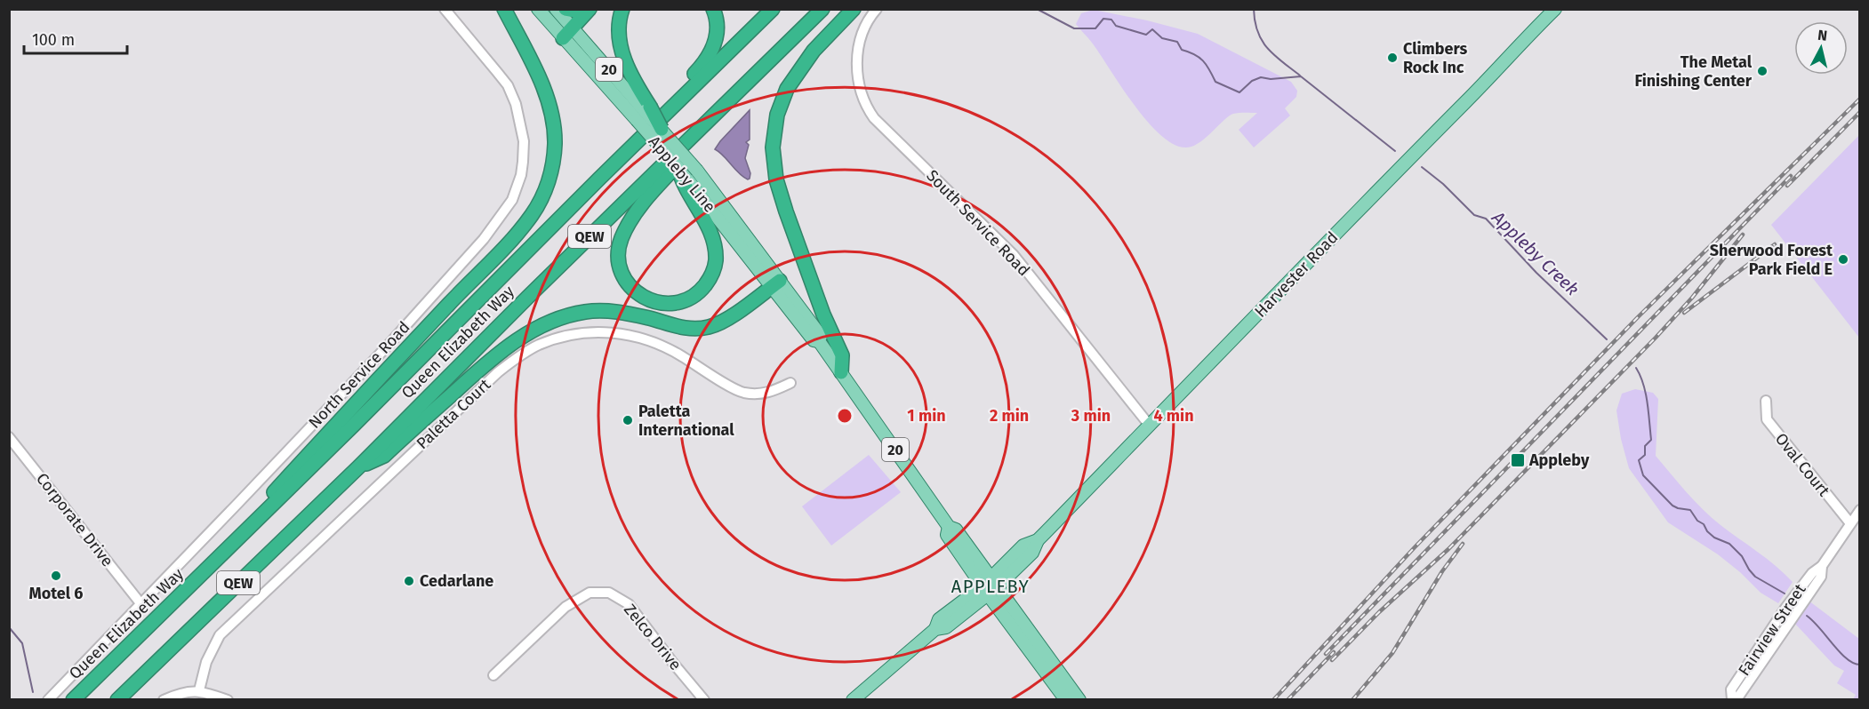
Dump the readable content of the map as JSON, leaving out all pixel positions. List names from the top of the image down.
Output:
{
  "streets": {
    "highway": ["QEW", "Queen Elizabeth Way"],
    "main road": ["20", "Appleby Line", "Harvester Road"],
    "street": [
      "South Service Road",
      "North Service Road",
      "Paletta Court",
      "Oval Court",
      "Corporate Drive",
      "Fairview Street",
      "Zelco Drive"
    ]
  },
  "crossings": [
    ["Appleby Line", "Harvester Road"],
    ["South Service Road", "Harvester Road"],
    ["North Service Road", "Corporate Drive"],
    ["Oval Court", "Fairview Street"]
  ],
  "districts": ["APPLEBY"],
  "water": ["Appleby Creek"],
  "places": {
    "other": [
      "Climbers Rock Inc",
      "The Metal Finishing Center",
      "Sherwood Forest Park Field E",
      "Paletta International",
      "Motel 6",
      "Cedarlane"
    ],
    "transit": ["Appleby"]
  },
  "scale_bar": "100 m",
  "north": "top",
  "rings": [
    "1 min",
    "2 min",
    "3 min",
    "4 min"
  ]
}
